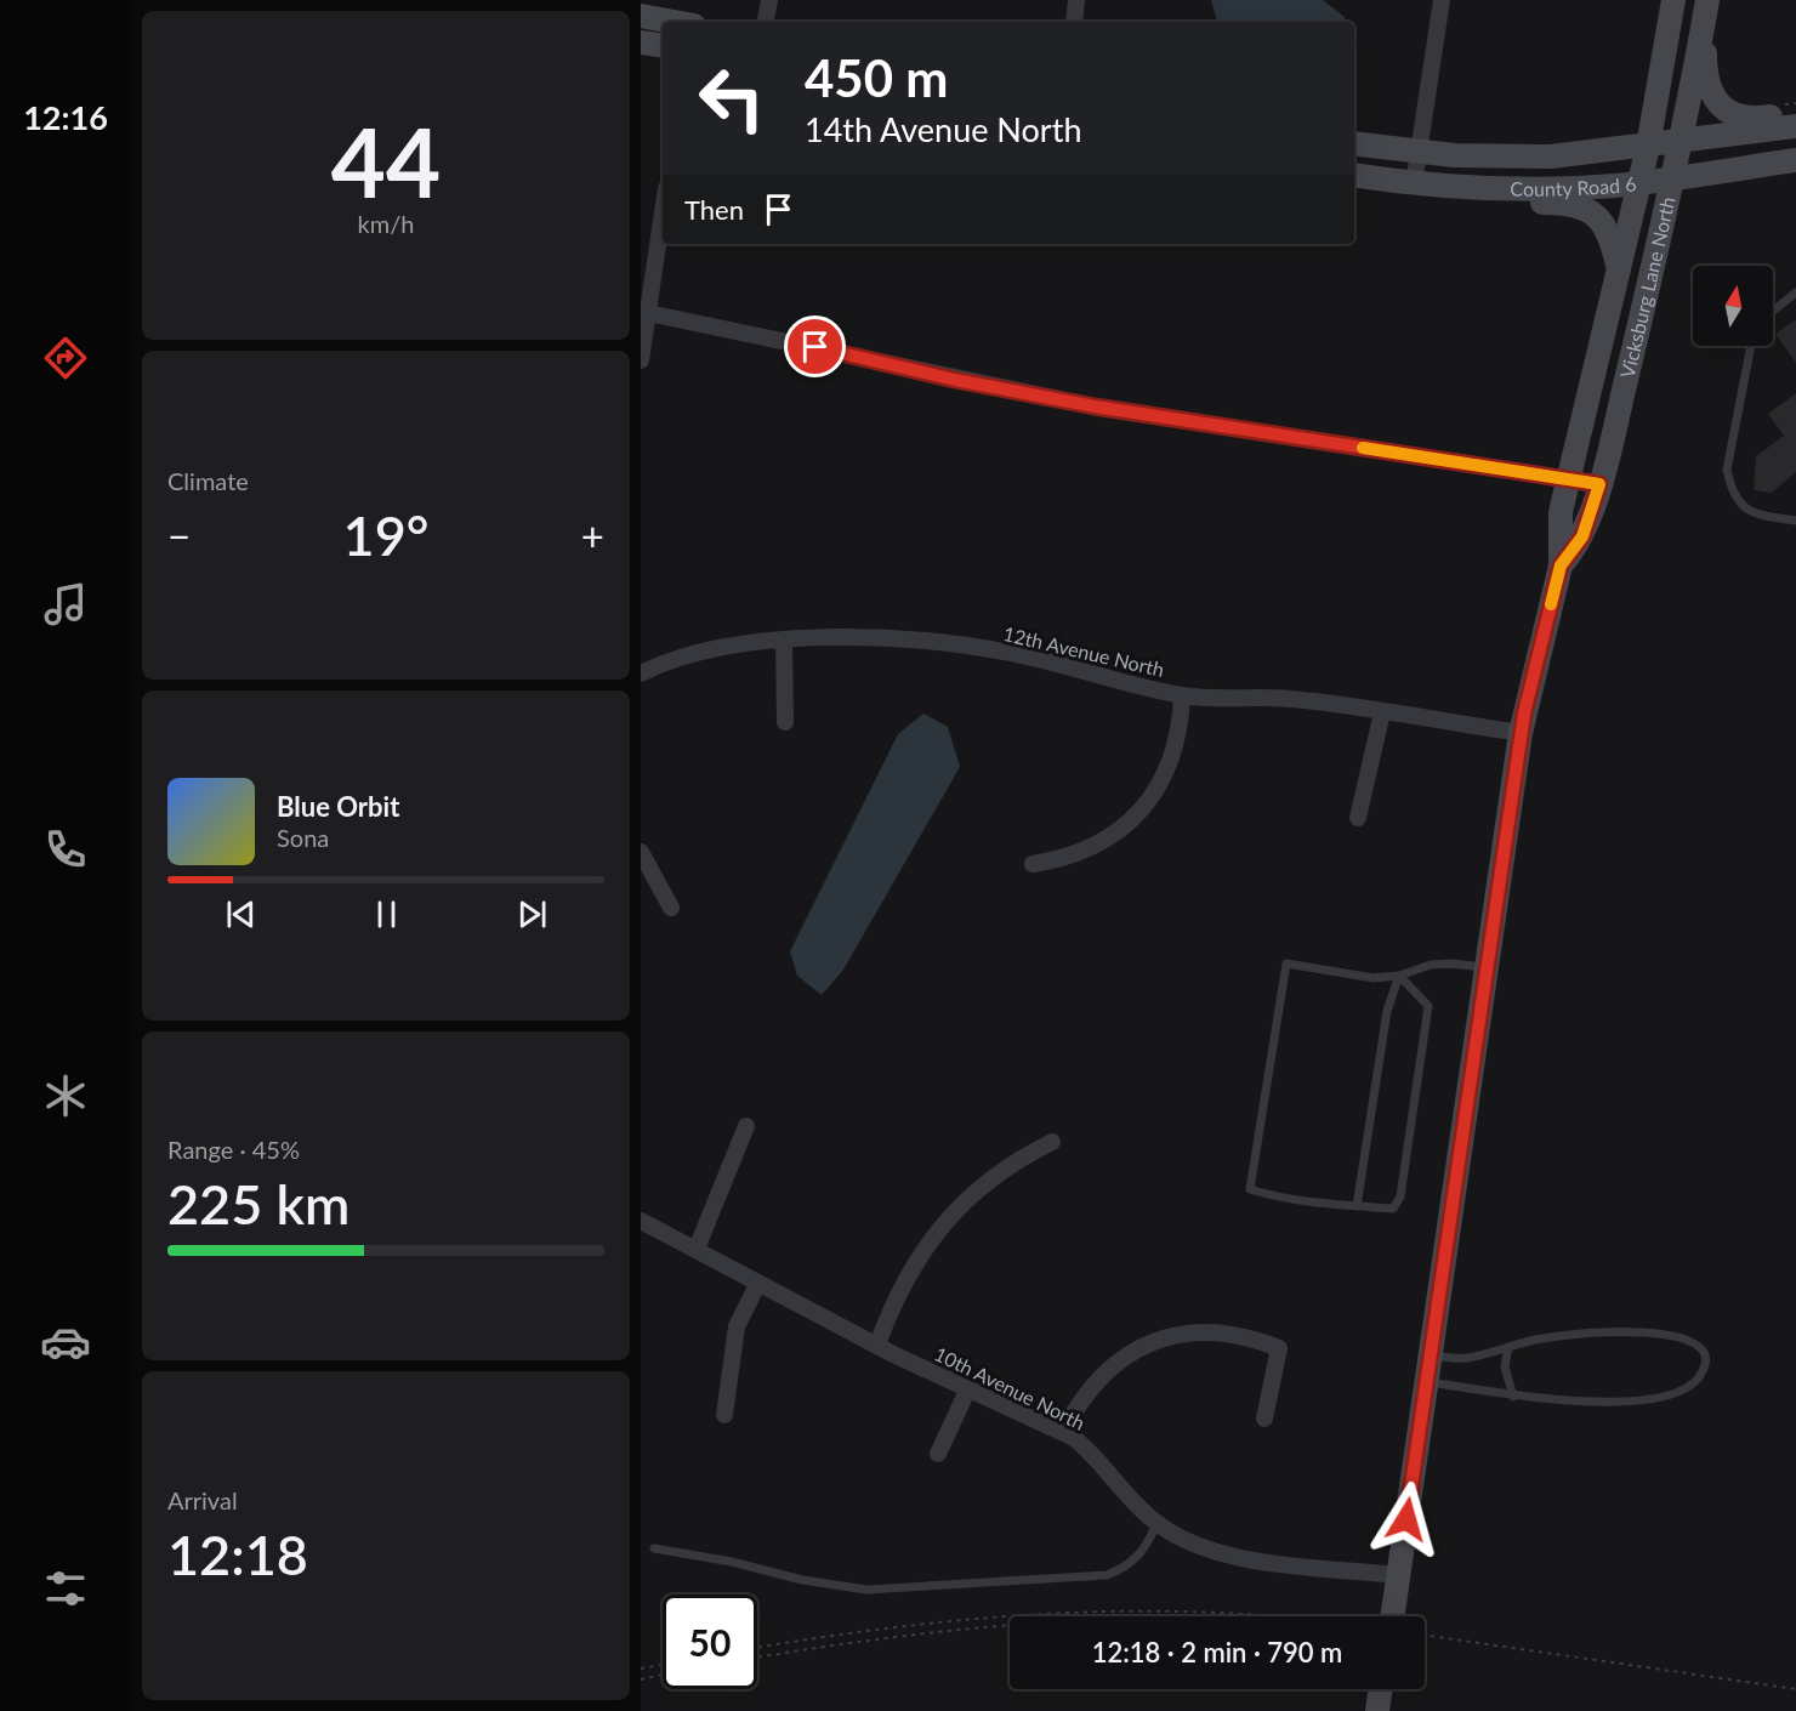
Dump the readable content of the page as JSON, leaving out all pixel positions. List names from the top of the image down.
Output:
{
  "streets": {
    "main road": ["County Road 6", "Vicksburg Lane North"],
    "street": ["12th Avenue North", "10th Avenue North"]
  },
  "crossings": [
    ["County Road 6", "Vicksburg Lane North"],
    ["Vicksburg Lane North", "12th Avenue North"],
    ["Vicksburg Lane North", "10th Avenue North"]
  ],
  "north": "top",
  "page": {
    "tabs": "12:16",
    "tile": [
      ["44", "km/h"],
      "Climate",
      ["Range · 45%", "225 km"],
      ["Arrival", "12:18"]
    ],
    "turn": ["450 m", "14th Avenue North"],
    "then": "Then",
    "heat": ["−", "19°", "+"],
    "song": ["Blue Orbit", "Sona"],
    "limit": "50",
    "trip": "12:18 · 2 min · 790 m"
  }
}
